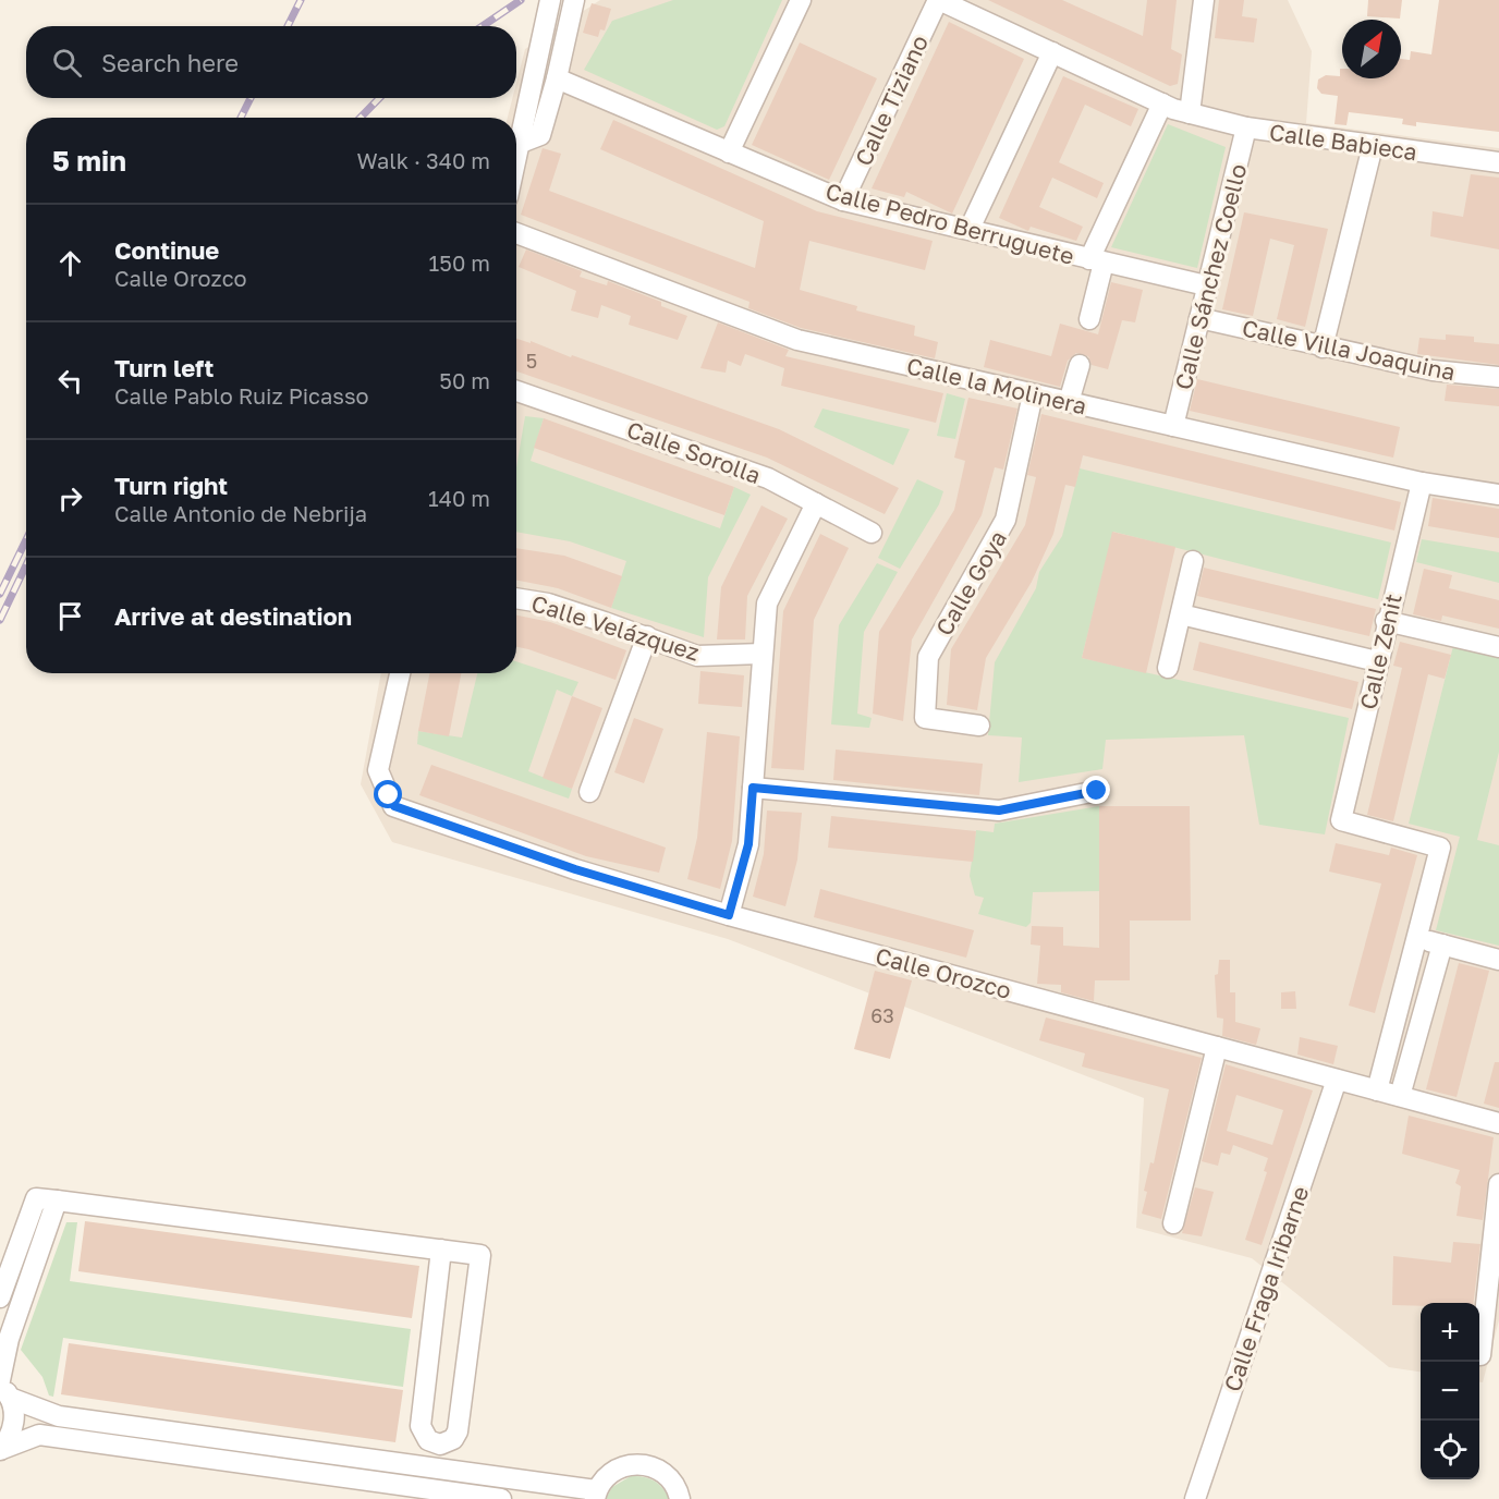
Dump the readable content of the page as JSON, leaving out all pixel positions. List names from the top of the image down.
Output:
{
  "streets": {
    "street": [
      "Calle Tiziano",
      "Calle Babieca",
      "Calle Pedro Berruguete",
      "Calle Sánchez Coello",
      "Calle Villa Joaquina",
      "Calle la Molinera",
      "Calle Sorolla",
      "Calle Goya",
      "Calle Velázquez",
      "Calle Zenit",
      "Calle Orozco",
      "Calle Fraga Iribarne"
    ]
  },
  "crossings": [
    ["Calle Tiziano", "Calle Babieca"],
    ["Calle Tiziano", "Calle Pedro Berruguete"],
    ["Calle Babieca", "Calle Sánchez Coello"],
    ["Calle Pedro Berruguete", "Calle Sánchez Coello"],
    ["Calle Sánchez Coello", "Calle Villa Joaquina"],
    ["Calle Sánchez Coello", "Calle la Molinera"],
    ["Calle la Molinera", "Calle Goya"],
    ["Calle la Molinera", "Calle Zenit"],
    ["Calle Orozco", "Calle Fraga Iribarne"]
  ],
  "house_numbers": ["5", "63"],
  "north": "top right",
  "page": {
    "search": "Search here",
    "heading": ["5 min", "Walk · 340 m"],
    "list": [
      ["Continue", "Calle Orozco", "150 m"],
      ["Turn left", "Calle Pablo Ruiz Picasso", "50 m"],
      ["Turn right", "Calle Antonio de Nebrija", "140 m"],
      "Arrive at destination"
    ],
    "map_buttons": ["+", "−"]
  }
}
